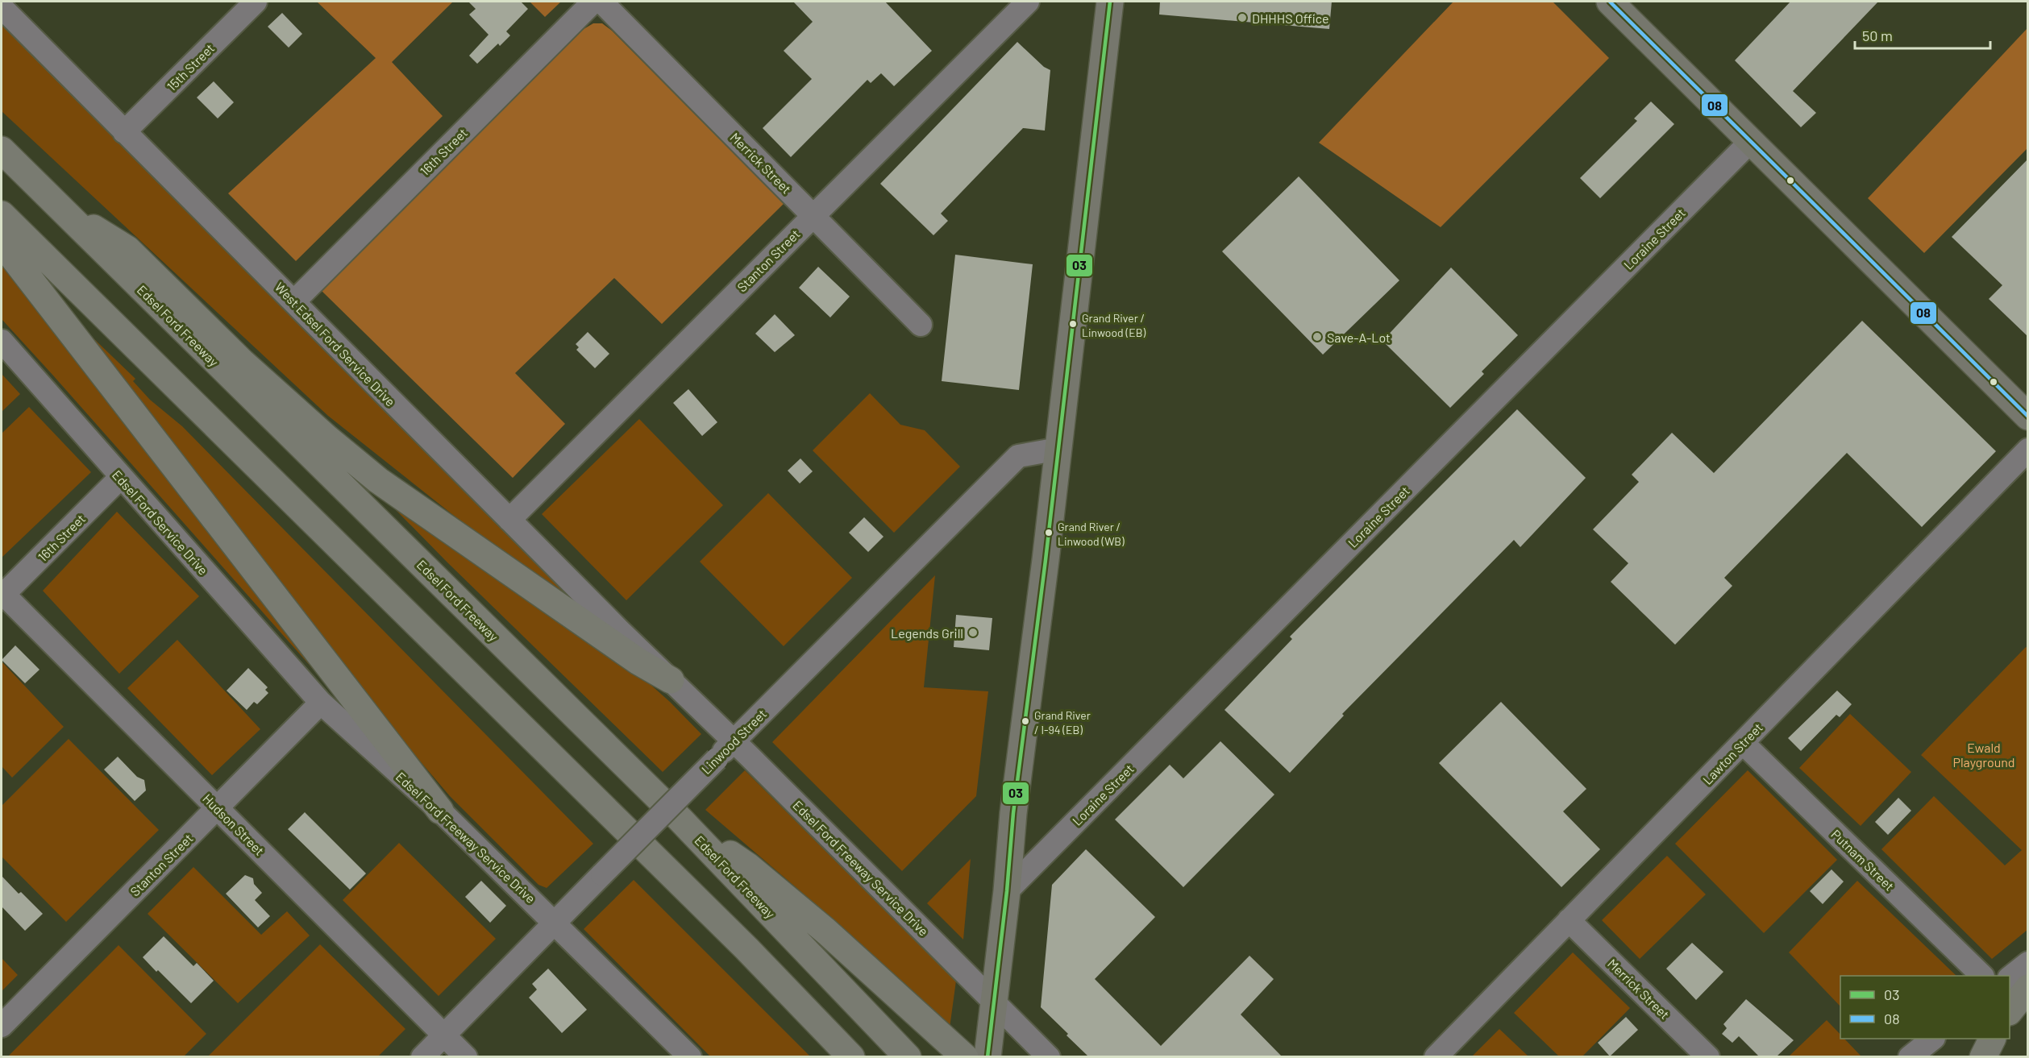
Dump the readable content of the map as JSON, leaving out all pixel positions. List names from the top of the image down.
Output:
{
  "streets": {
    "highway": ["Edsel Ford Freeway"],
    "street": [
      "15th Street",
      "16th Street",
      "Merrick Street",
      "Loraine Street",
      "Stanton Street",
      "West Edsel Ford Service Drive",
      "Edsel Ford Service Drive",
      "Linwood Street",
      "Lawton Street",
      "Hudson Street",
      "Edsel Ford Freeway Service Drive",
      "Putnam Street"
    ]
  },
  "crossings": [
    ["15th Street", "West Edsel Ford Service Drive"],
    ["16th Street", "West Edsel Ford Service Drive"],
    ["16th Street", "Edsel Ford Service Drive"],
    ["16th Street", "Hudson Street"],
    ["Merrick Street", "Stanton Street"],
    ["Merrick Street", "Lawton Street"],
    ["Stanton Street", "West Edsel Ford Service Drive"],
    ["Stanton Street", "Edsel Ford Service Drive"],
    ["Stanton Street", "Hudson Street"],
    ["Stanton Street", "Edsel Ford Freeway Service Drive"],
    ["West Edsel Ford Service Drive", "Edsel Ford Freeway Service Drive"],
    ["Edsel Ford Service Drive", "Edsel Ford Freeway Service Drive"],
    ["Linwood Street", "Hudson Street"],
    ["Linwood Street", "Edsel Ford Freeway Service Drive"],
    ["Lawton Street", "Putnam Street"]
  ],
  "parks": ["Ewald Playground"],
  "places": [
    "DHHHS Office",
    "Grand River / Linwood (EB)",
    "Save-A-Lot",
    "Grand River / Linwood (WB)",
    "Legends Grill",
    "Grand River / I-94 (EB)"
  ],
  "lines": ["transit line 03", "transit line 08"],
  "legend": ["03", "08"],
  "scale_bar": "50 m"
}
